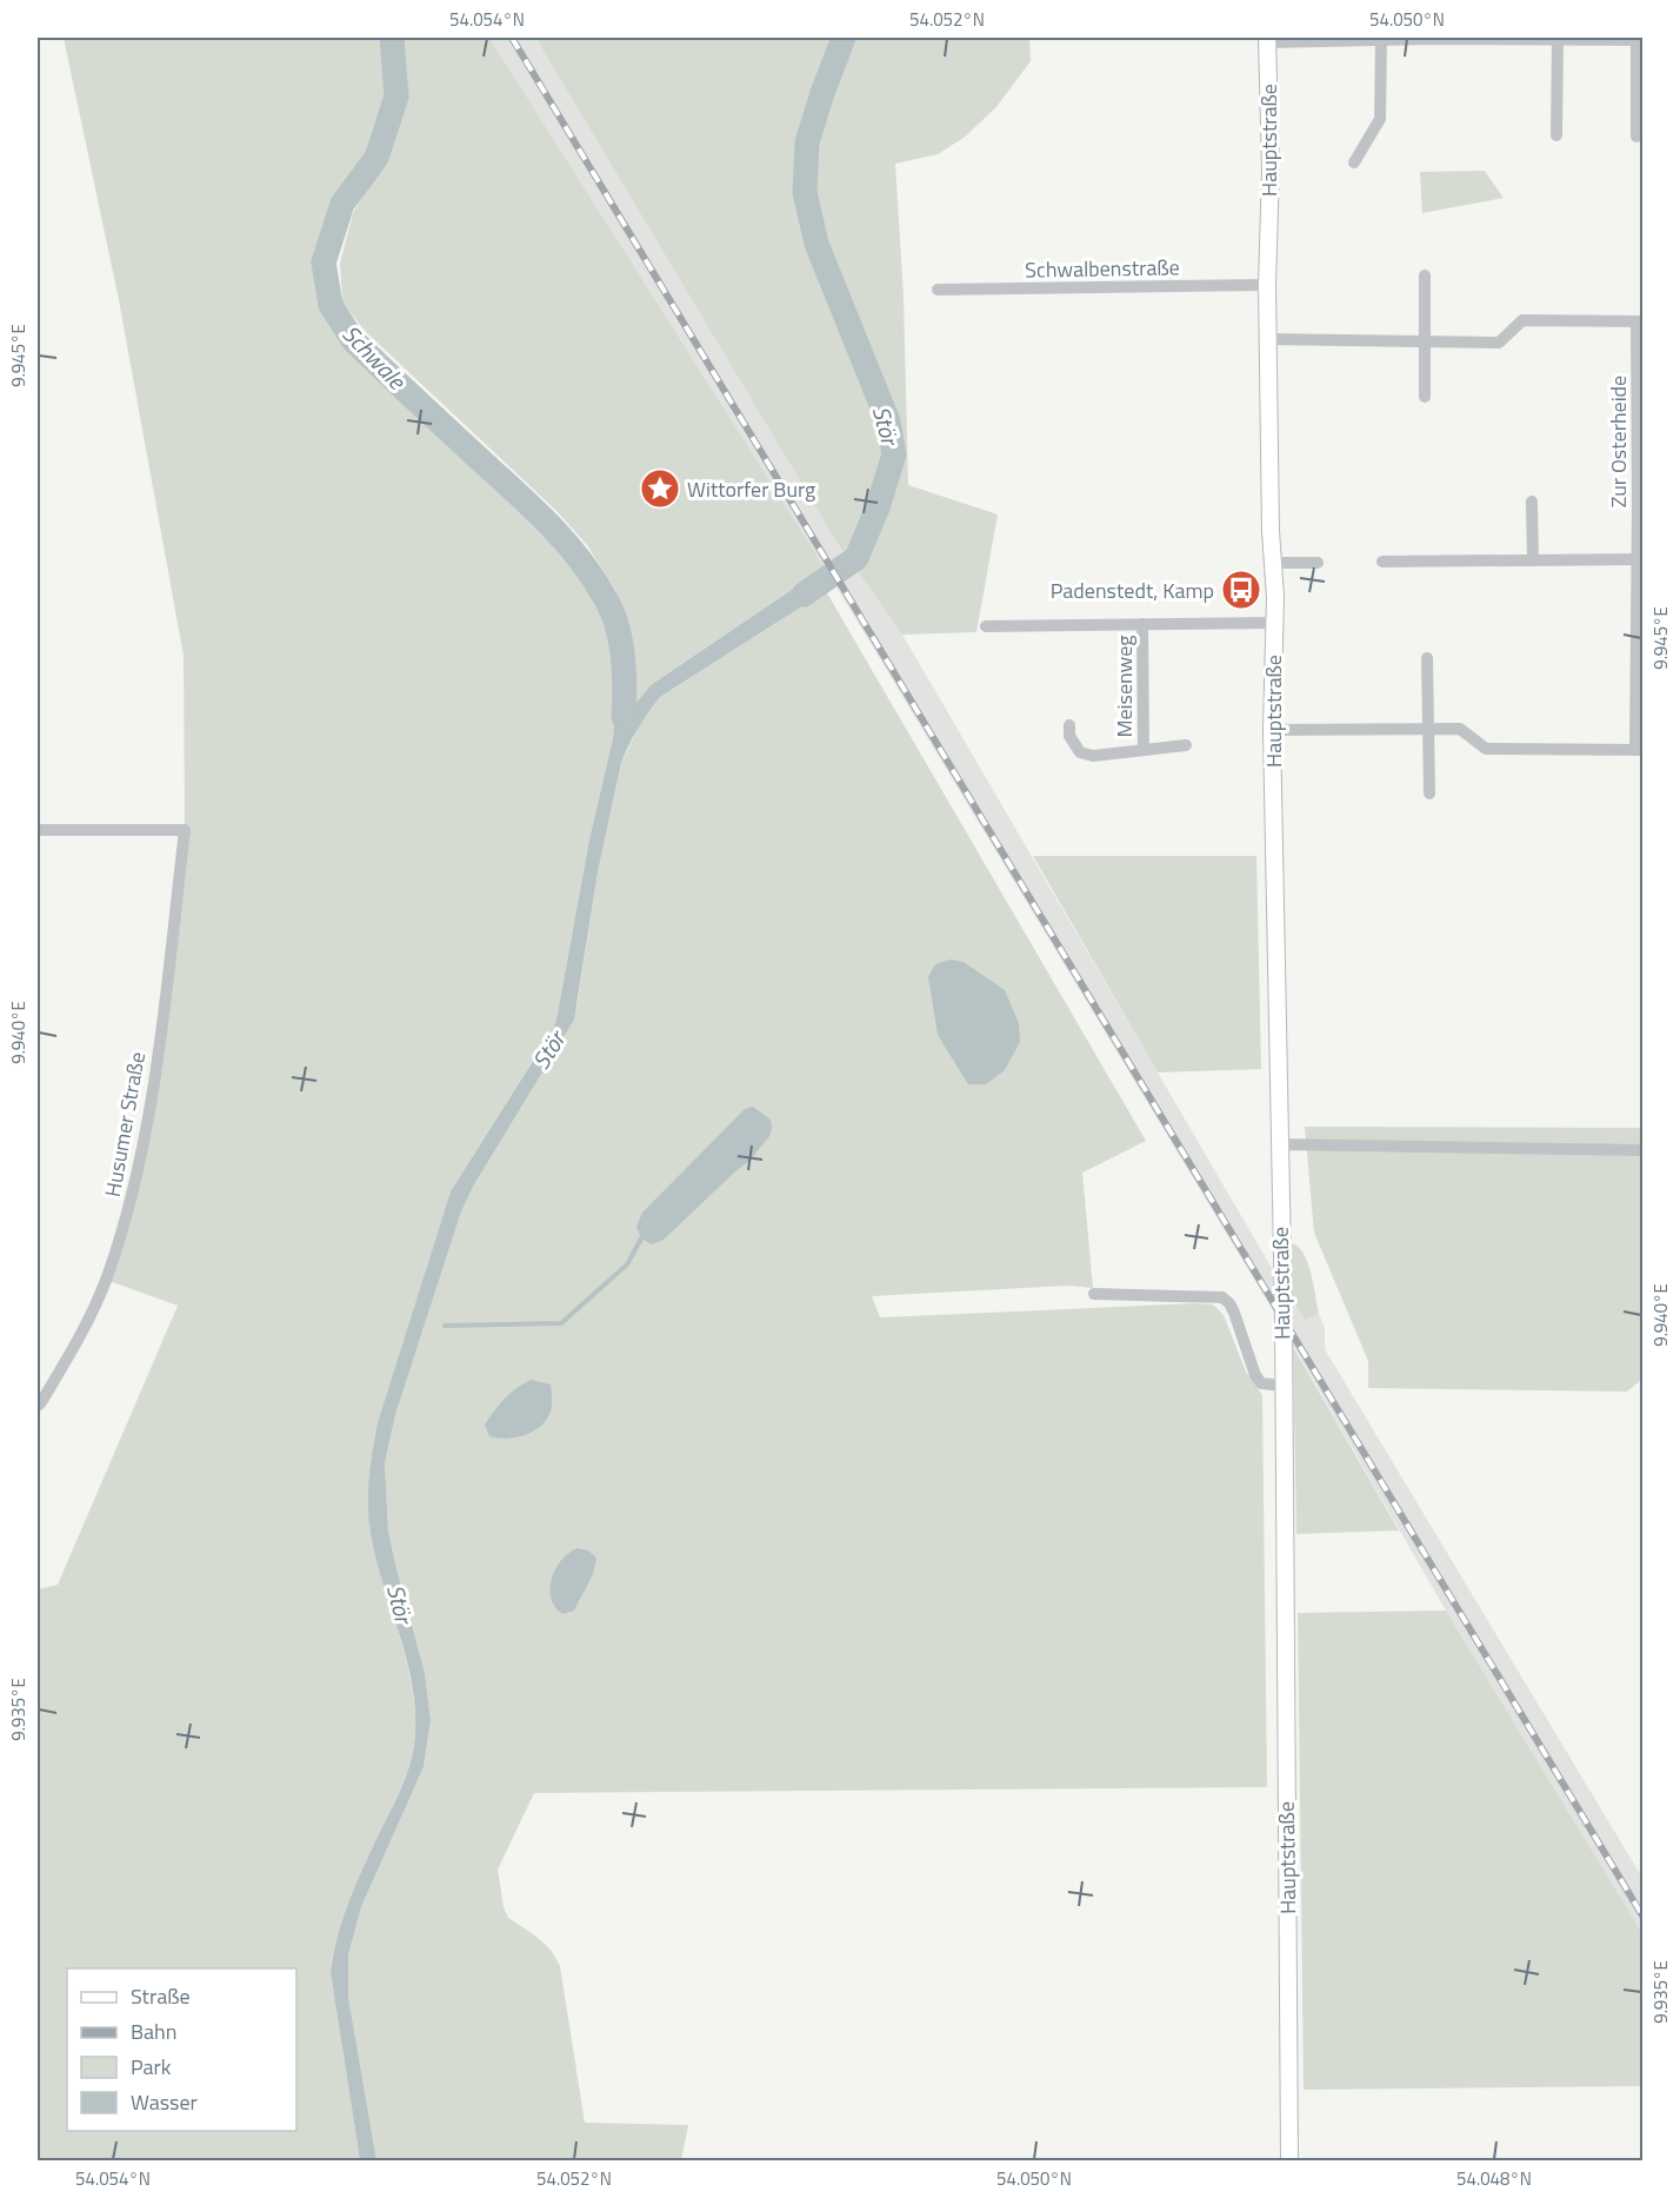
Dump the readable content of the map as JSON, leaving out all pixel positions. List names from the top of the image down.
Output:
{
  "streets": {
    "street": [
      "Hauptstraße",
      "Schwalbenstraße",
      "Zur Osterheide",
      "Meisenweg",
      "Husumer Straße"
    ]
  },
  "crossings": [
    ["Hauptstraße", "Schwalbenstraße"],
    ["Hauptstraße", "Zur Osterheide"]
  ],
  "water": ["Schwale", "Stör"],
  "places": {
    "place": ["Wittorfer Burg"],
    "bus stop": ["Padenstedt, Kamp"]
  },
  "legend": [
    "Straße",
    "Bahn",
    "Park",
    "Wasser"
  ],
  "coordinates": [
    "54.054°N",
    "54.052°N",
    "54.050°N",
    "9.945°E",
    "9.940°E",
    "9.935°E",
    "54.048°N"
  ]
}
